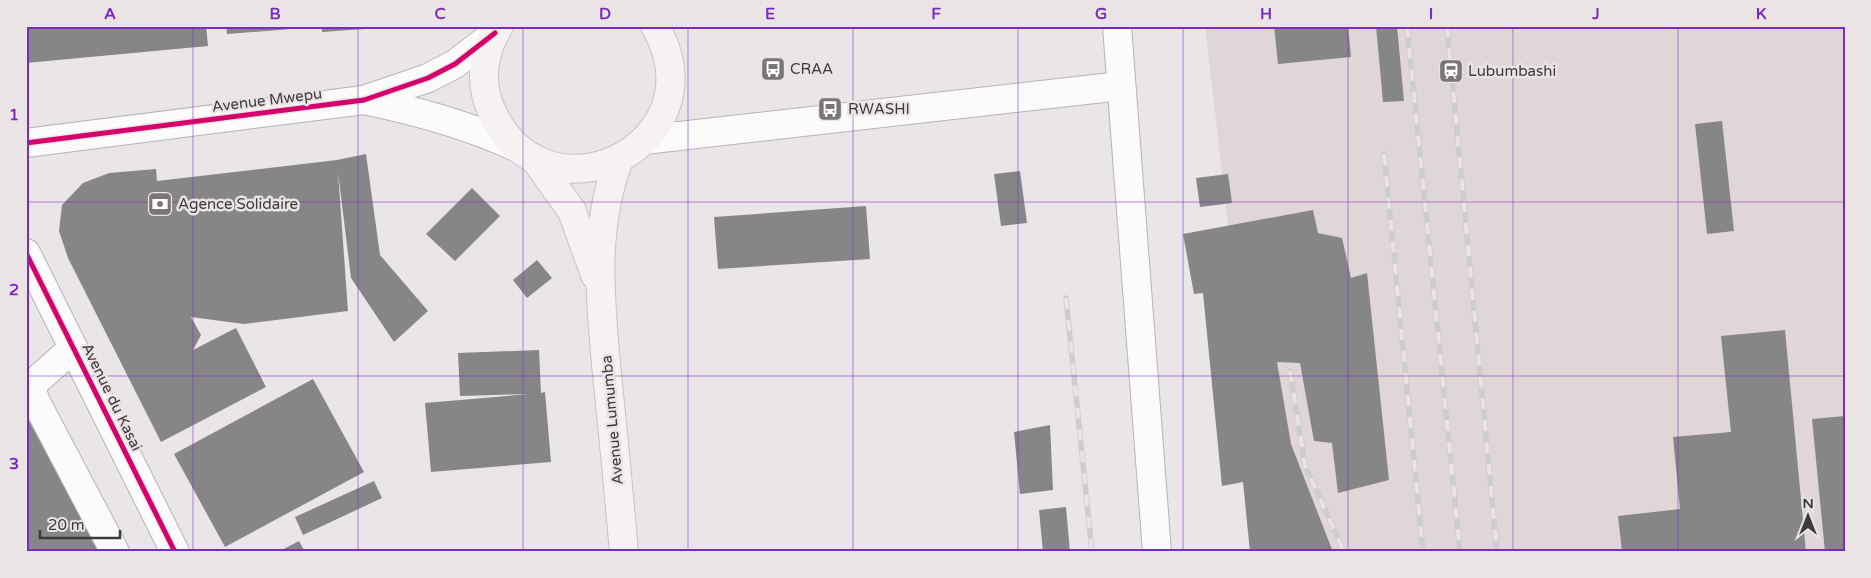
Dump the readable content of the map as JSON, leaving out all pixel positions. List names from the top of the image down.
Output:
{
  "streets": {
    "main road": ["Avenue Lumumba"],
    "street": ["Avenue Mwepu", "Avenue du Kasai"]
  },
  "places": {
    "bus stop": ["CRAA", "RWASHI"],
    "station": ["Lubumbashi"],
    "bank": ["Agence Solidaire"]
  },
  "scale_bar": "20 m",
  "north": "top",
  "grid": {
    "columns": [
      "A",
      "B",
      "C",
      "D",
      "E",
      "F",
      "G",
      "H",
      "I",
      "J",
      "K"
    ],
    "rows": ["1", "2", "3"]
  }
}
